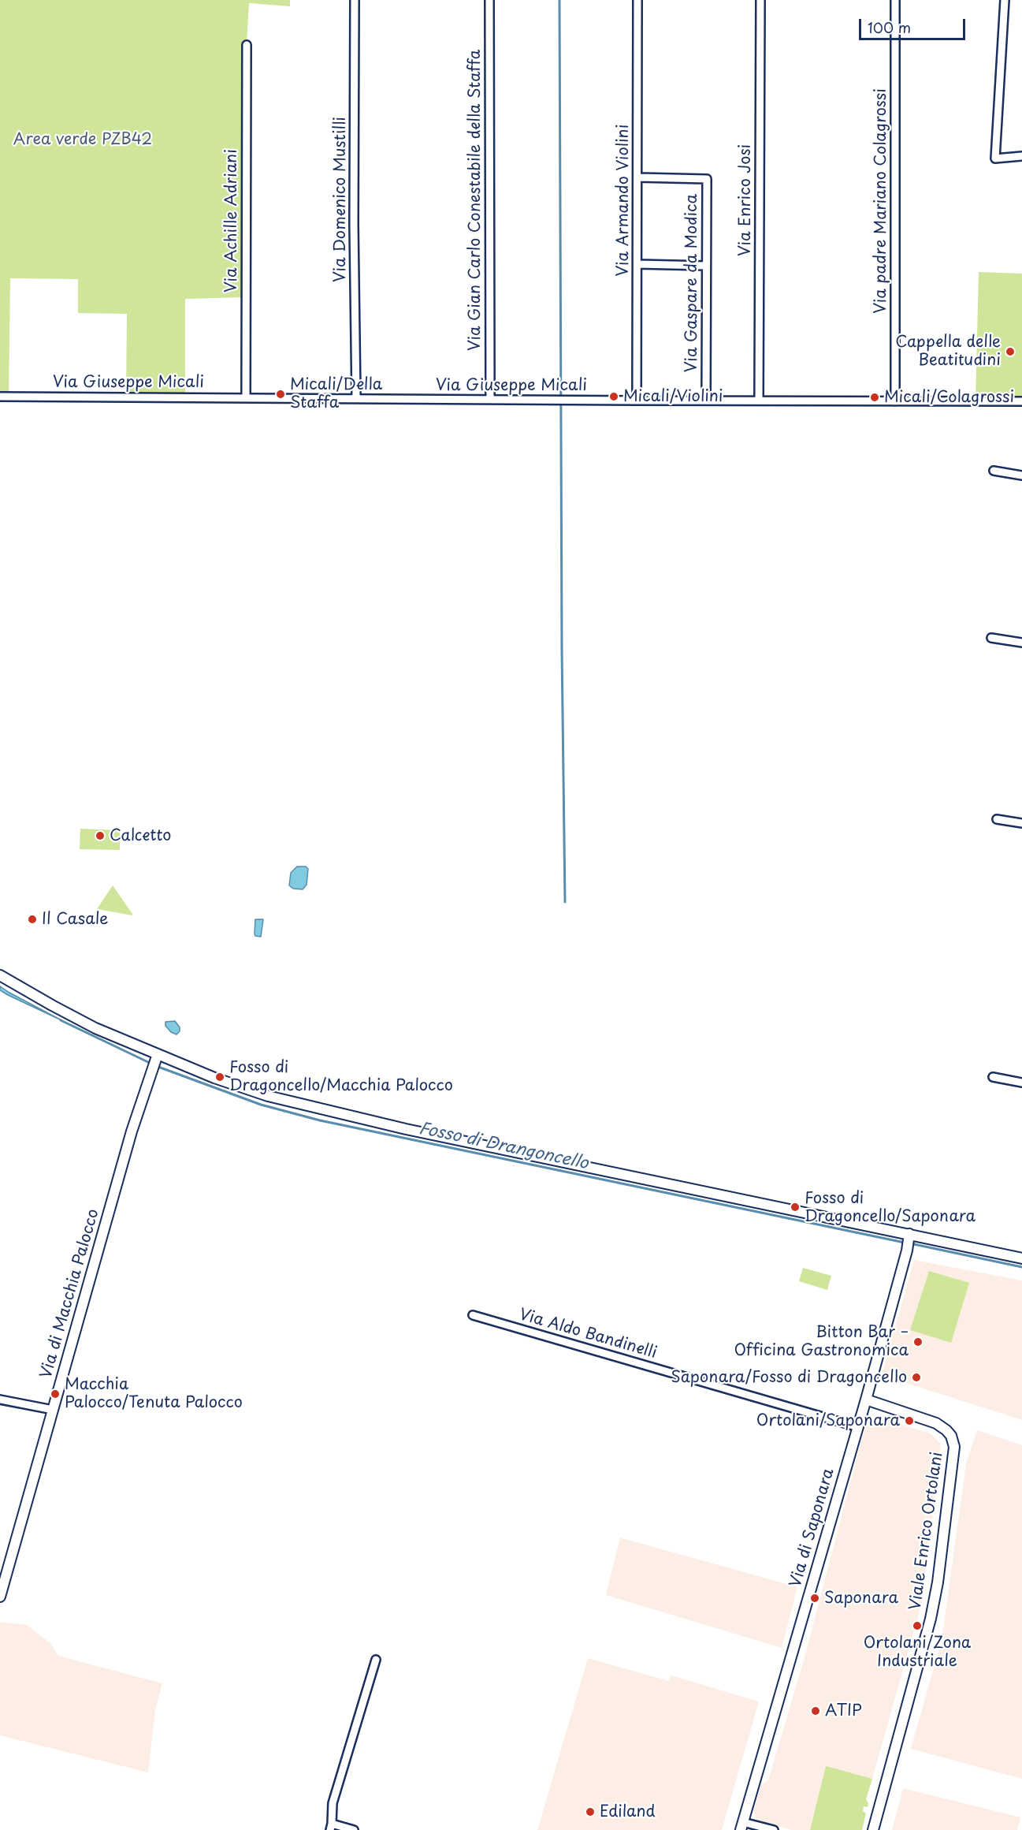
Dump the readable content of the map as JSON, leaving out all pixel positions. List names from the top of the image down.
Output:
{
  "streets": {
    "street": [
      "Via Domenico Mustilli",
      "Via Gian Carlo Conestabile della Staffa",
      "Via Armando Violini",
      "Via Enrico Josi",
      "Via padre Mariano Colagrossi",
      "Via Achille Adriani",
      "Via Gaspare da Modica",
      "Via Giuseppe Micali",
      "Via di Macchia Palocco",
      "Via Aldo Bandinelli",
      "Via di Saponara",
      "Viale Enrico Ortolani"
    ]
  },
  "crossings": [
    ["Via Domenico Mustilli", "Via Giuseppe Micali"],
    ["Via Gian Carlo Conestabile della Staffa", "Via Giuseppe Micali"],
    ["Via Armando Violini", "Via Gaspare da Modica"],
    ["Via Armando Violini", "Via Giuseppe Micali"],
    ["Via Enrico Josi", "Via Giuseppe Micali"],
    ["Via padre Mariano Colagrossi", "Via Giuseppe Micali"],
    ["Via Achille Adriani", "Via Giuseppe Micali"],
    ["Via Gaspare da Modica", "Via Giuseppe Micali"],
    ["Via Aldo Bandinelli", "Via di Saponara"],
    ["Via di Saponara", "Viale Enrico Ortolani"]
  ],
  "water": ["Fosso di Drangoncello"],
  "parks": ["Area verde PZB42"],
  "places": [
    "Cappella delle Beatitudini",
    "Micali/Della Staffa",
    "Micali/Violini",
    "Micali/Colagrossi",
    "Calcetto",
    "Il Casale",
    "Fosso di Dragoncello/Macchia Palocco",
    "Fosso di Dragoncello/Saponara",
    "Bitton Bar – Officina Gastronomica",
    "Saponara/Fosso di Dragoncello",
    "Macchia Palocco/Tenuta Palocco",
    "Ortolani/Saponara",
    "Saponara",
    "Ortolani/Zona Industriale",
    "ATIP",
    "Ediland"
  ],
  "scale_bar": "100 m"
}
